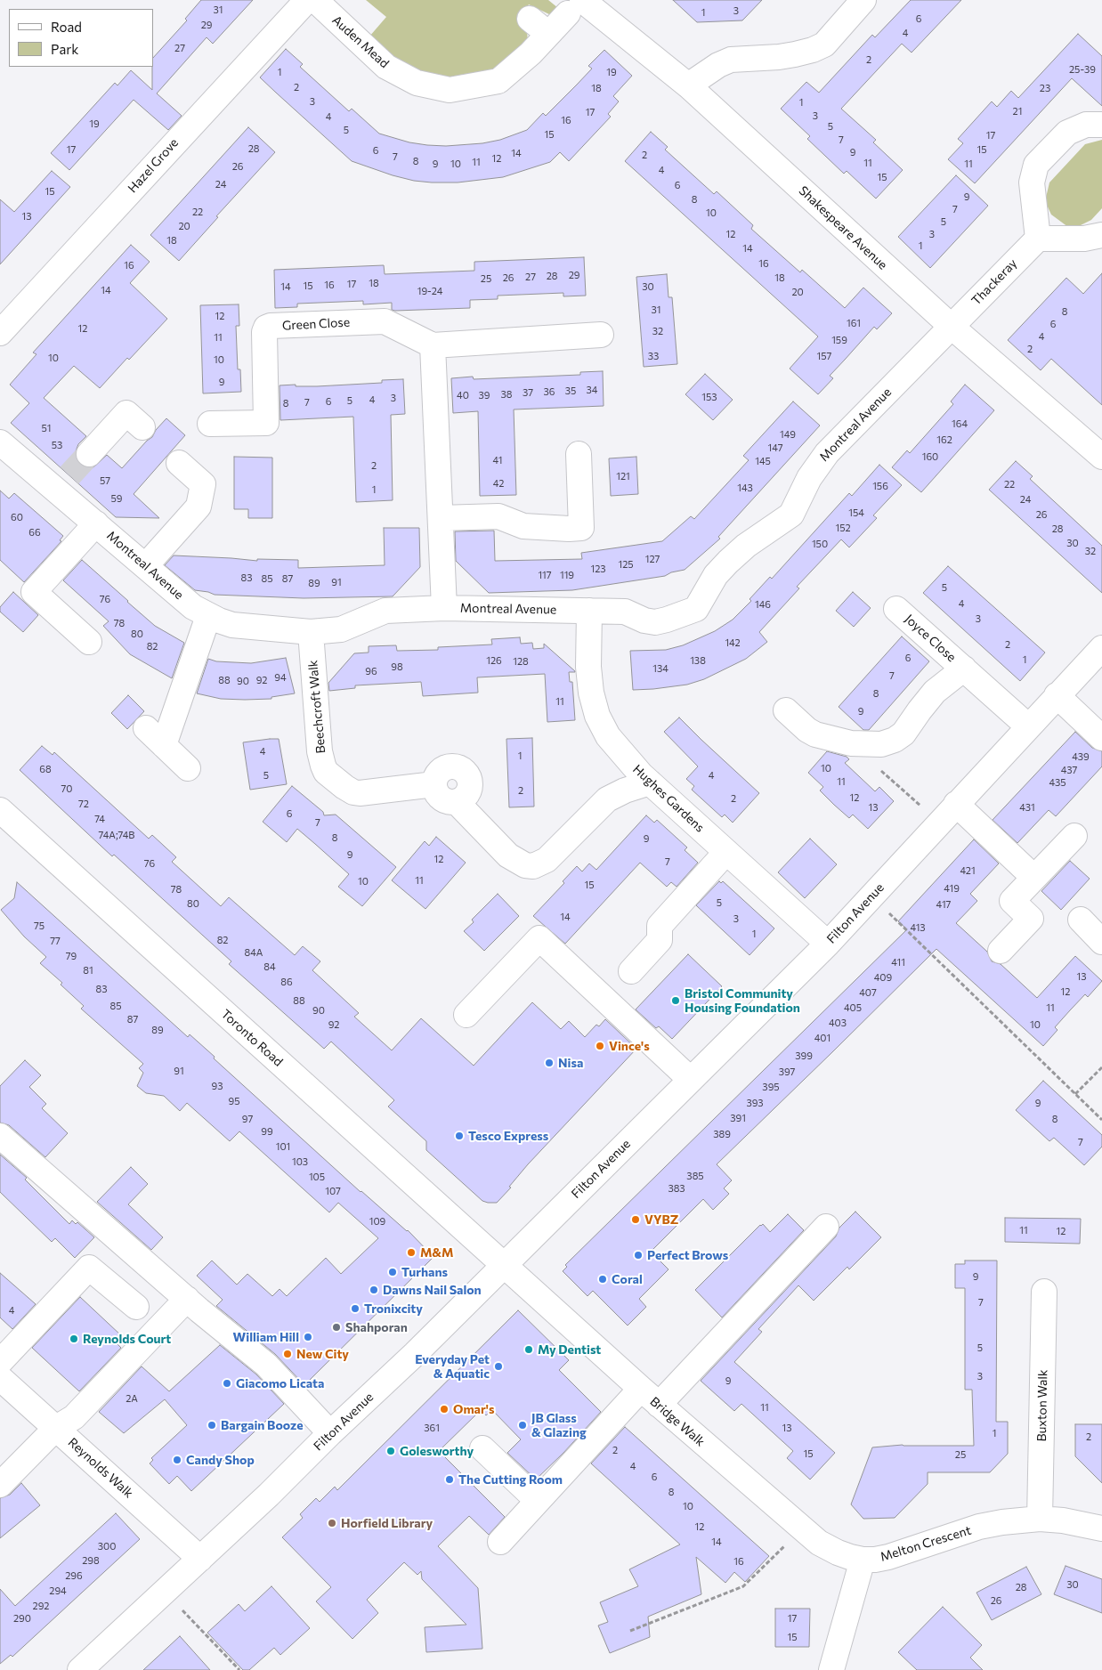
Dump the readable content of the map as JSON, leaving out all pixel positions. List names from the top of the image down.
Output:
{
  "streets": {
    "street": [
      "Auden Mead",
      "Hazel Grove",
      "Shakespeare Avenue",
      "Thackeray",
      "Green Close",
      "Montreal Avenue",
      "Joyce Close",
      "Beechcroft Walk",
      "Hughes Gardens",
      "Filton Avenue",
      "Toronto Road",
      "Buxton Walk",
      "Bridge Walk",
      "Reynolds Walk",
      "Melton Crescent"
    ]
  },
  "crossings": [
    ["Auden Mead", "Shakespeare Avenue"],
    ["Shakespeare Avenue", "Thackeray"],
    ["Shakespeare Avenue", "Montreal Avenue"],
    ["Thackeray", "Montreal Avenue"],
    ["Montreal Avenue", "Beechcroft Walk"],
    ["Montreal Avenue", "Hughes Gardens"],
    ["Joyce Close", "Filton Avenue"],
    ["Hughes Gardens", "Filton Avenue"],
    ["Filton Avenue", "Toronto Road"],
    ["Filton Avenue", "Bridge Walk"],
    ["Filton Avenue", "Reynolds Walk"],
    ["Toronto Road", "Bridge Walk"],
    ["Buxton Walk", "Melton Crescent"],
    ["Bridge Walk", "Melton Crescent"]
  ],
  "places": [
    "Bristol Community Housing Foundation",
    "Vince's",
    "Nisa",
    "Tesco Express",
    "VYBZ",
    "M&M",
    "Perfect Brows",
    "Turhans",
    "Coral",
    "Dawns Nail Salon",
    "Tronixcity",
    "Shahporan",
    "William Hill",
    "Reynolds Court",
    "My Dentist",
    "New City",
    "Everyday Pet & Aquatic",
    "Giacomo Licata",
    "Omar's",
    "Bargain Booze",
    "JB Glass & Glazing",
    "Golesworthy",
    "Candy Shop",
    "The Cutting Room",
    "Horfield Library"
  ],
  "house_numbers": [
    "31",
    "3",
    "1",
    "6",
    "29",
    "4",
    "27",
    "2",
    "25-39",
    "1",
    "19",
    "2",
    "18",
    "23",
    "3",
    "1",
    "21",
    "17",
    "3",
    "4",
    "16",
    "19",
    "5",
    "5",
    "15",
    "17",
    "7",
    "28",
    "17",
    "15",
    "6",
    "9",
    "14",
    "2",
    "7",
    "12",
    "8",
    "11",
    "11",
    "9",
    "10",
    "11",
    "26",
    "4",
    "15",
    "24",
    "6",
    "15",
    "9",
    "8",
    "7",
    "22",
    "10",
    "13",
    "5",
    "20",
    "12",
    "3",
    "18",
    "1",
    "14",
    "16",
    "16",
    "29",
    "28",
    "27",
    "26",
    "18",
    "25",
    "18",
    "17",
    "16",
    "15",
    "14",
    "30",
    "14",
    "19-24",
    "20",
    "31",
    "8",
    "12",
    "161",
    "6",
    "12",
    "32",
    "4",
    "11",
    "159",
    "2",
    "33",
    "157",
    "10",
    "10",
    "9",
    "34",
    "35",
    "36",
    "37",
    "38",
    "40",
    "39",
    "153",
    "3",
    "4",
    "5",
    "6",
    "7",
    "8",
    "164",
    "51",
    "149",
    "162",
    "53",
    "147",
    "160",
    "41",
    "145",
    "2",
    "121",
    "57",
    "42",
    "22",
    "156",
    "143",
    "1",
    "59",
    "24",
    "154",
    "26",
    "60",
    "152",
    "28",
    "66",
    "30",
    "150",
    "32",
    "127",
    "125",
    "123",
    "117",
    "119",
    "83",
    "85",
    "87",
    "91",
    "89",
    "5",
    "76",
    "4",
    "146",
    "3",
    "78",
    "80",
    "142",
    "2",
    "82",
    "6",
    "1",
    "126",
    "138",
    "128",
    "98",
    "134",
    "96",
    "7",
    "94",
    "88",
    "92",
    "90",
    "8",
    "11",
    "9",
    "4",
    "1",
    "439",
    "10",
    "68",
    "437",
    "5",
    "4",
    "11",
    "435",
    "70",
    "2",
    "12",
    "2",
    "72",
    "13",
    "431",
    "6",
    "74",
    "7",
    "74A;74B",
    "8",
    "9",
    "9",
    "12",
    "7",
    "76",
    "421",
    "11",
    "10",
    "15",
    "419",
    "78",
    "5",
    "80",
    "417",
    "14",
    "3",
    "75",
    "413",
    "1",
    "82",
    "77",
    "84A",
    "79",
    "411",
    "84",
    "81",
    "13",
    "409",
    "86",
    "83",
    "12",
    "407",
    "88",
    "85",
    "405",
    "11",
    "90",
    "87",
    "403",
    "92",
    "10",
    "89",
    "401",
    "399",
    "91",
    "397",
    "93",
    "395",
    "95",
    "393",
    "9",
    "391",
    "97",
    "8",
    "99",
    "389",
    "7",
    "101",
    "103",
    "385",
    "105",
    "383",
    "107",
    "109",
    "11",
    "12",
    "9",
    "7",
    "4",
    "5",
    "3",
    "9",
    "2A",
    "11",
    "361",
    "13",
    "1",
    "2",
    "2",
    "15",
    "25",
    "4",
    "6",
    "8",
    "10",
    "12",
    "14",
    "300",
    "298",
    "16",
    "296",
    "30",
    "28",
    "294",
    "26",
    "292",
    "290",
    "17",
    "15"
  ],
  "legend": ["Road", "Park"]
}
